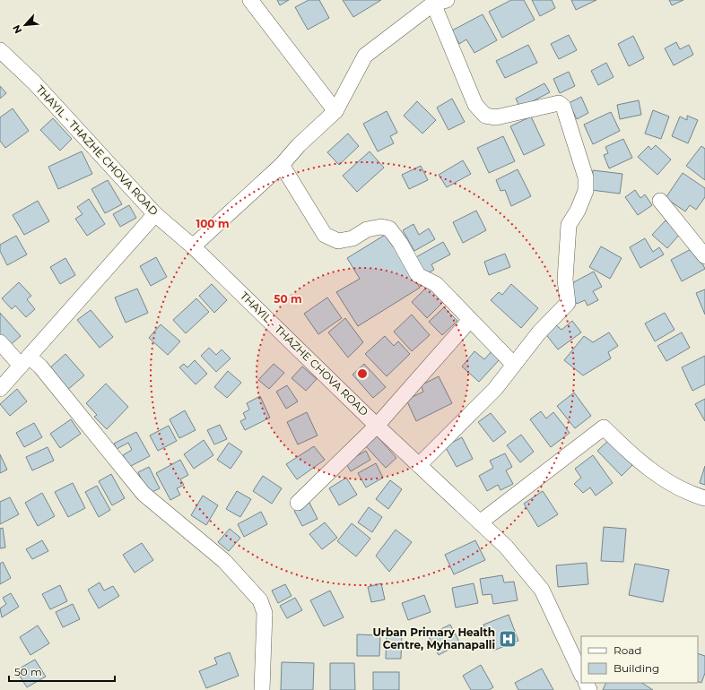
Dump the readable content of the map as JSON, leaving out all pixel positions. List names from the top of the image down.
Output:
{
  "streets": {
    "street": ["THAYIL - THAZHE CHOVA ROAD"]
  },
  "places": {
    "hospital": ["Urban Primary Health Centre, Myhanapalli"]
  },
  "legend": ["Road", "Building"],
  "scale_bar": "50 m",
  "north": "bottom left",
  "rings": ["100 m", "50 m"]
}
